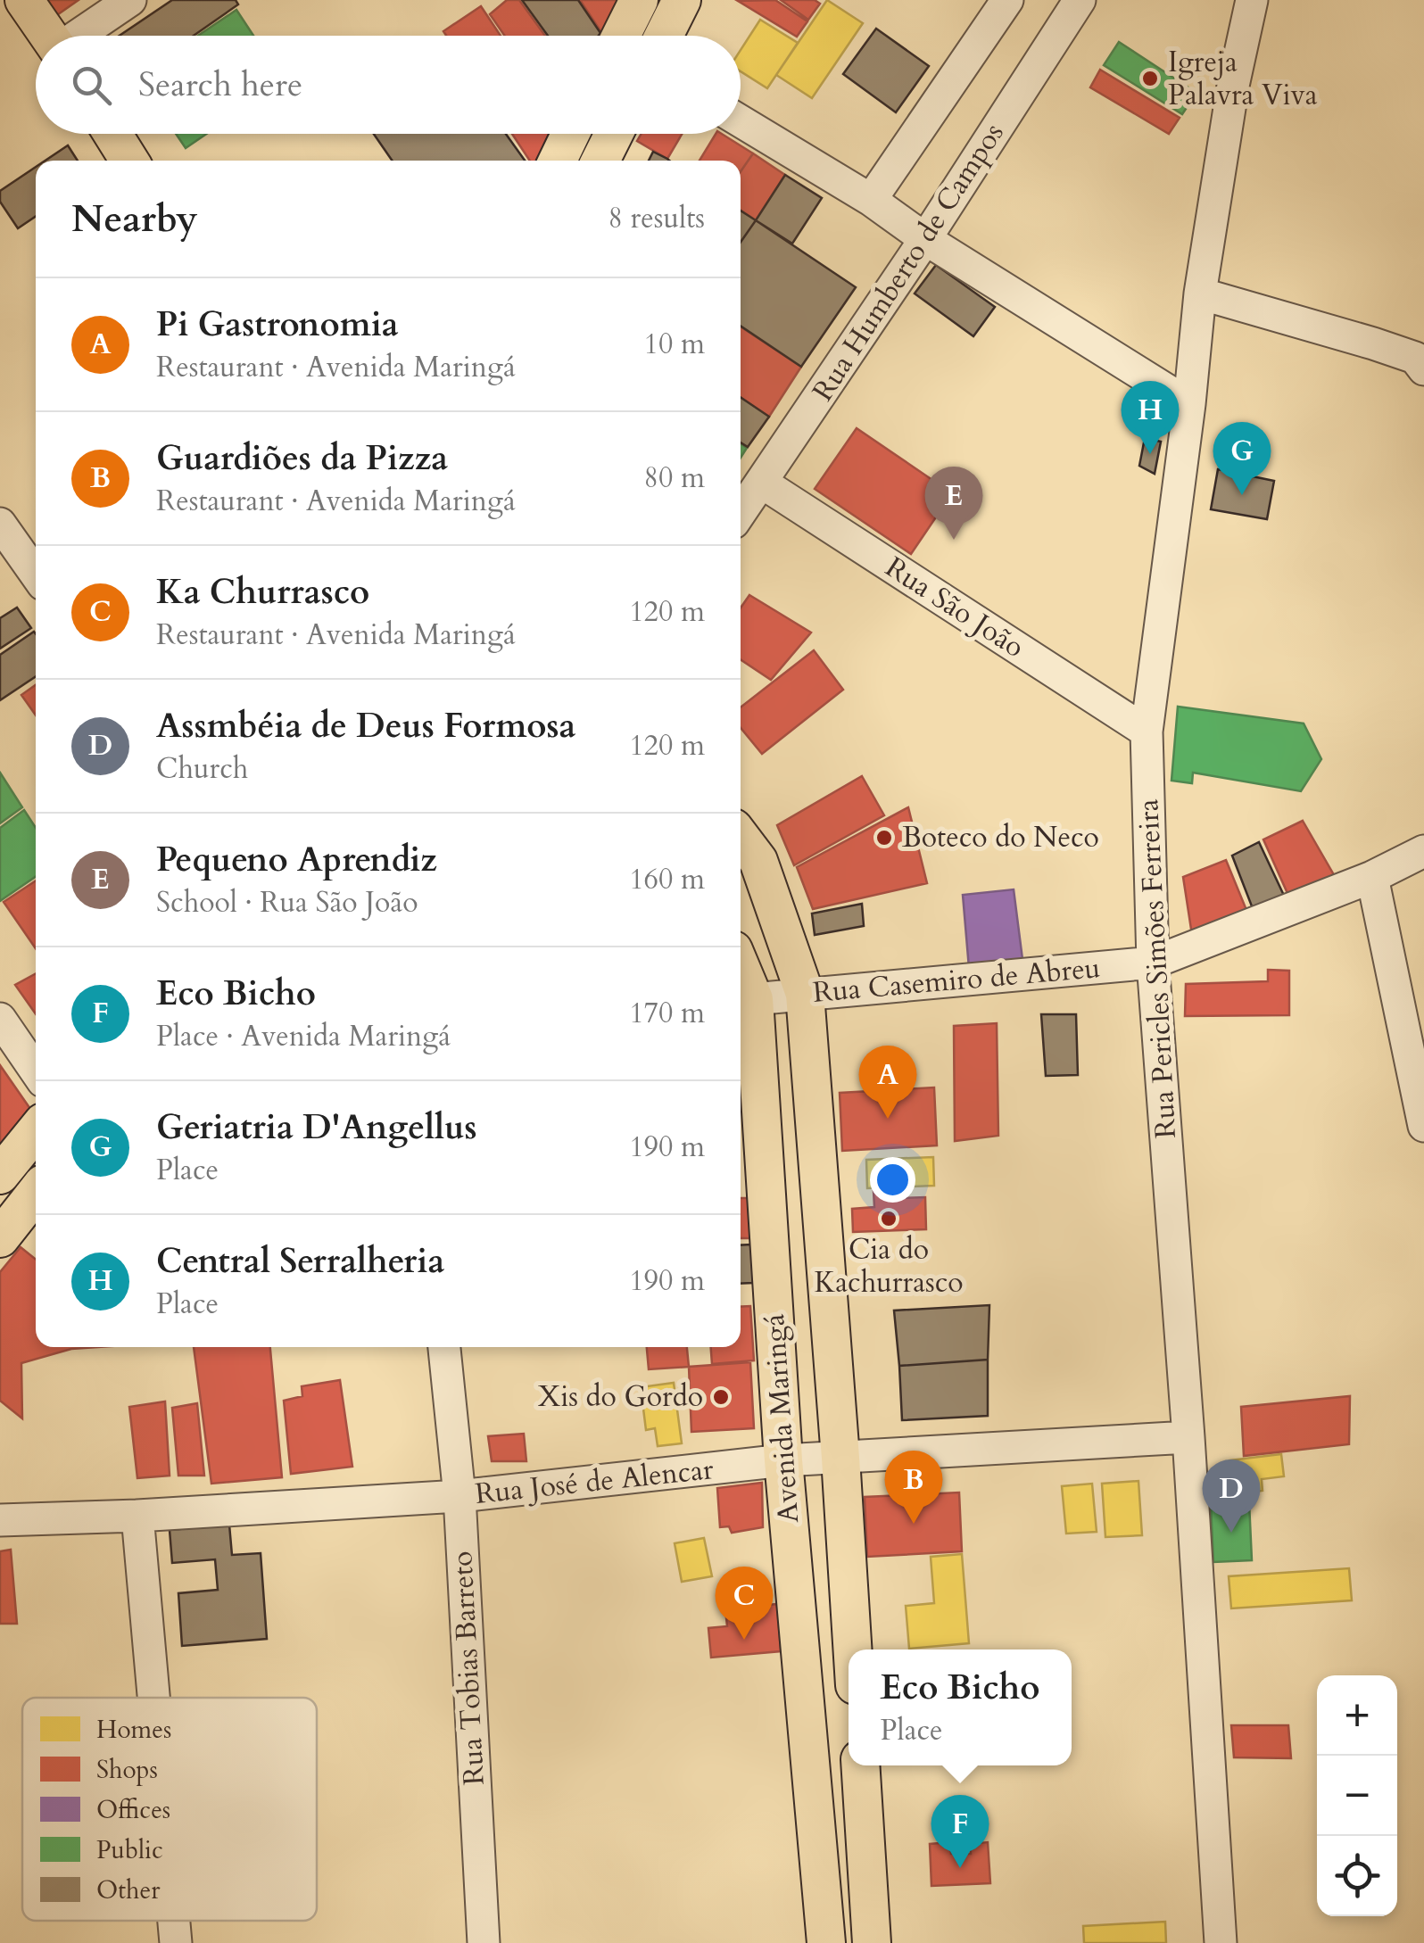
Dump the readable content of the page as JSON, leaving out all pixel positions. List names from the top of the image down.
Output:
{
  "streets": {
    "main road": ["Avenida Maringá"],
    "street": [
      "Rua Humberto de Campos",
      "Rua São João",
      "Rua Pericles Simões Ferreira",
      "Rua Casemiro de Abreu",
      "Rua José de Alencar",
      "Rua Tobias Barreto"
    ]
  },
  "crossings": [
    ["Rua Humberto de Campos", "Rua São João"],
    ["Rua São João", "Rua Pericles Simões Ferreira"],
    ["Rua Pericles Simões Ferreira", "Rua Casemiro de Abreu"],
    ["Rua Pericles Simões Ferreira", "Rua José de Alencar"],
    ["Rua Casemiro de Abreu", "Avenida Maringá"],
    ["Avenida Maringá", "Rua José de Alencar"],
    ["Rua José de Alencar", "Rua Tobias Barreto"]
  ],
  "places": [
    "Igreja Palavra Viva",
    "Boteco do Neco",
    "Cia do Kachurrasco",
    "Xis do Gordo"
  ],
  "legend": [
    "Homes",
    "Shops",
    "Offices",
    "Public",
    "Other"
  ],
  "page": {
    "search": "Search here",
    "heading": ["Nearby", "8 results"],
    "list": [
      {
        "mark": "A",
        "name": "Pi Gastronomia",
        "note": "Restaurant · Avenida Maringá",
        "value": "10 m"
      },
      {
        "mark": "B",
        "name": "Guardiões da Pizza",
        "note": "Restaurant · Avenida Maringá",
        "value": "80 m"
      },
      {
        "mark": "C",
        "name": "Ka Churrasco",
        "note": "Restaurant · Avenida Maringá",
        "value": "120 m"
      },
      {
        "mark": "D",
        "name": "Assmbéia de Deus Formosa",
        "note": "Church",
        "value": "120 m"
      },
      {
        "mark": "E",
        "name": "Pequeno Aprendiz",
        "note": "School · Rua São João",
        "value": "160 m"
      },
      {
        "mark": "F",
        "name": "Eco Bicho",
        "note": "Place · Avenida Maringá",
        "value": "170 m"
      },
      {
        "mark": "G",
        "name": "Geriatria D'Angellus",
        "note": "Place",
        "value": "190 m"
      },
      {
        "mark": "H",
        "name": "Central Serralheria",
        "note": "Place",
        "value": "190 m"
      }
    ],
    "pins": [
      "H",
      "G",
      "E",
      "A",
      "B",
      "D",
      "C",
      "F"
    ],
    "popup": ["Eco Bicho", "Place"],
    "map_buttons": ["+", "−"]
  }
}
